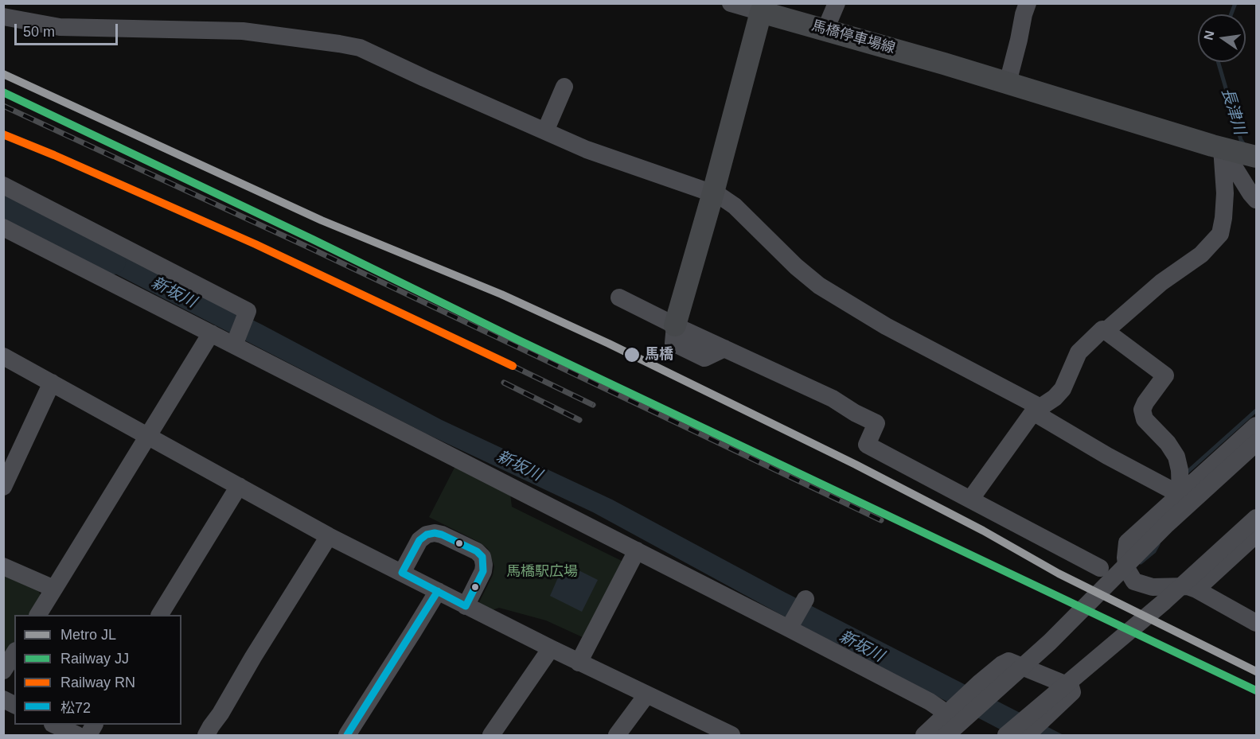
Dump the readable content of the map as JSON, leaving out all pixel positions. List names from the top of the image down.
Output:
{
  "streets": {
    "main road": ["馬橋停車場線"]
  },
  "water": ["長津川", "新坂川"],
  "parks": ["馬橋駅広場"],
  "places": ["馬橋"],
  "lines": [
    "metro line JL",
    "rail line JJ",
    "rail line RN",
    "transit line 松72"
  ],
  "legend": [
    "Metro JL",
    "Railway JJ",
    "Railway RN",
    "松72"
  ],
  "scale_bar": "50 m",
  "north": "left"
}
